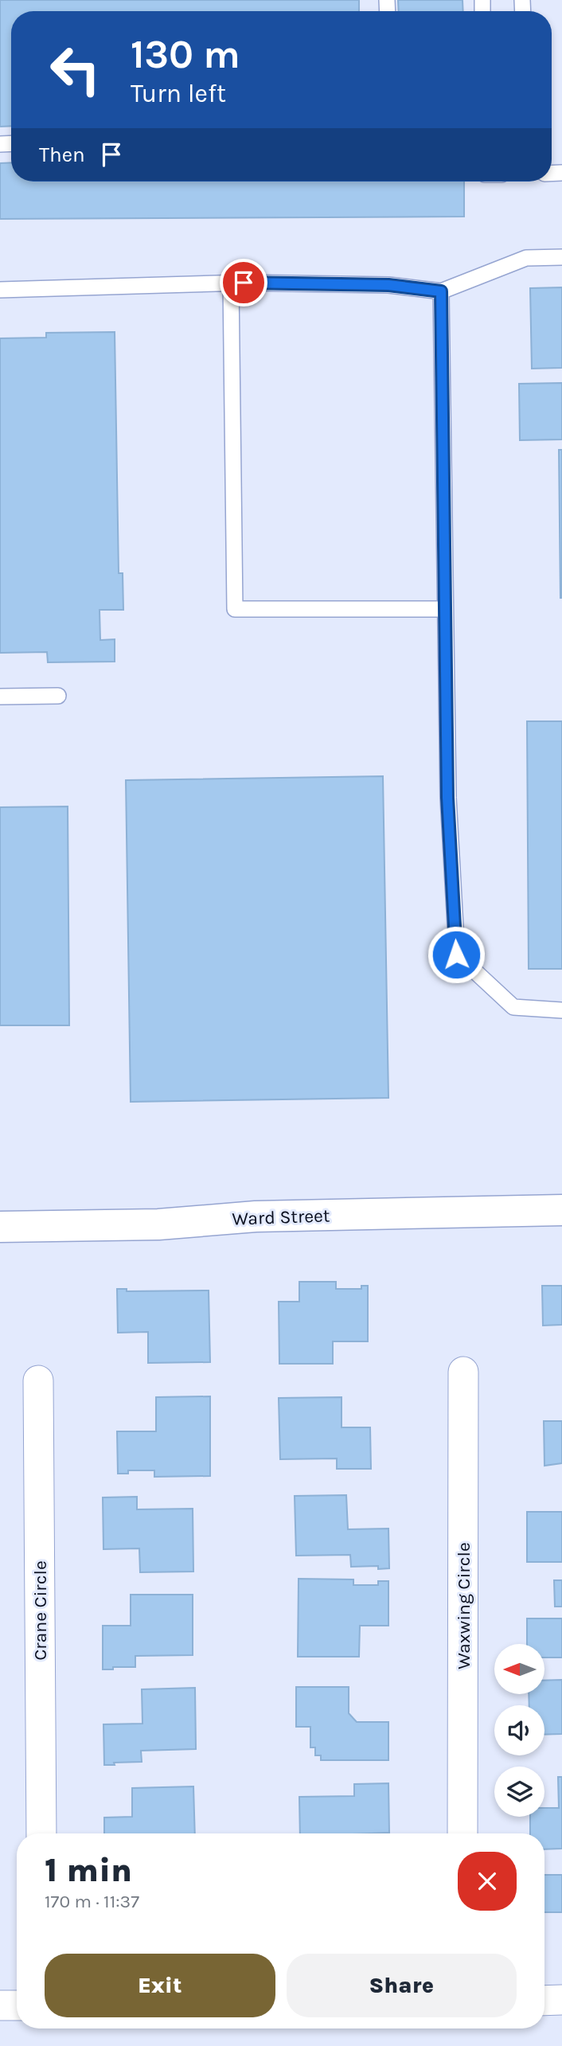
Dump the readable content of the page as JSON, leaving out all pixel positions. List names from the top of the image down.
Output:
{
  "streets": {
    "street": ["Ward Street", "Waxwing Circle", "Crane Circle"]
  },
  "north": "left",
  "page": {
    "turn": ["130 m", "Turn left"],
    "then": "Then",
    "heading": ["1 min", "170 m · 11:37"],
    "buttons": ["Exit", "Share"]
  }
}
